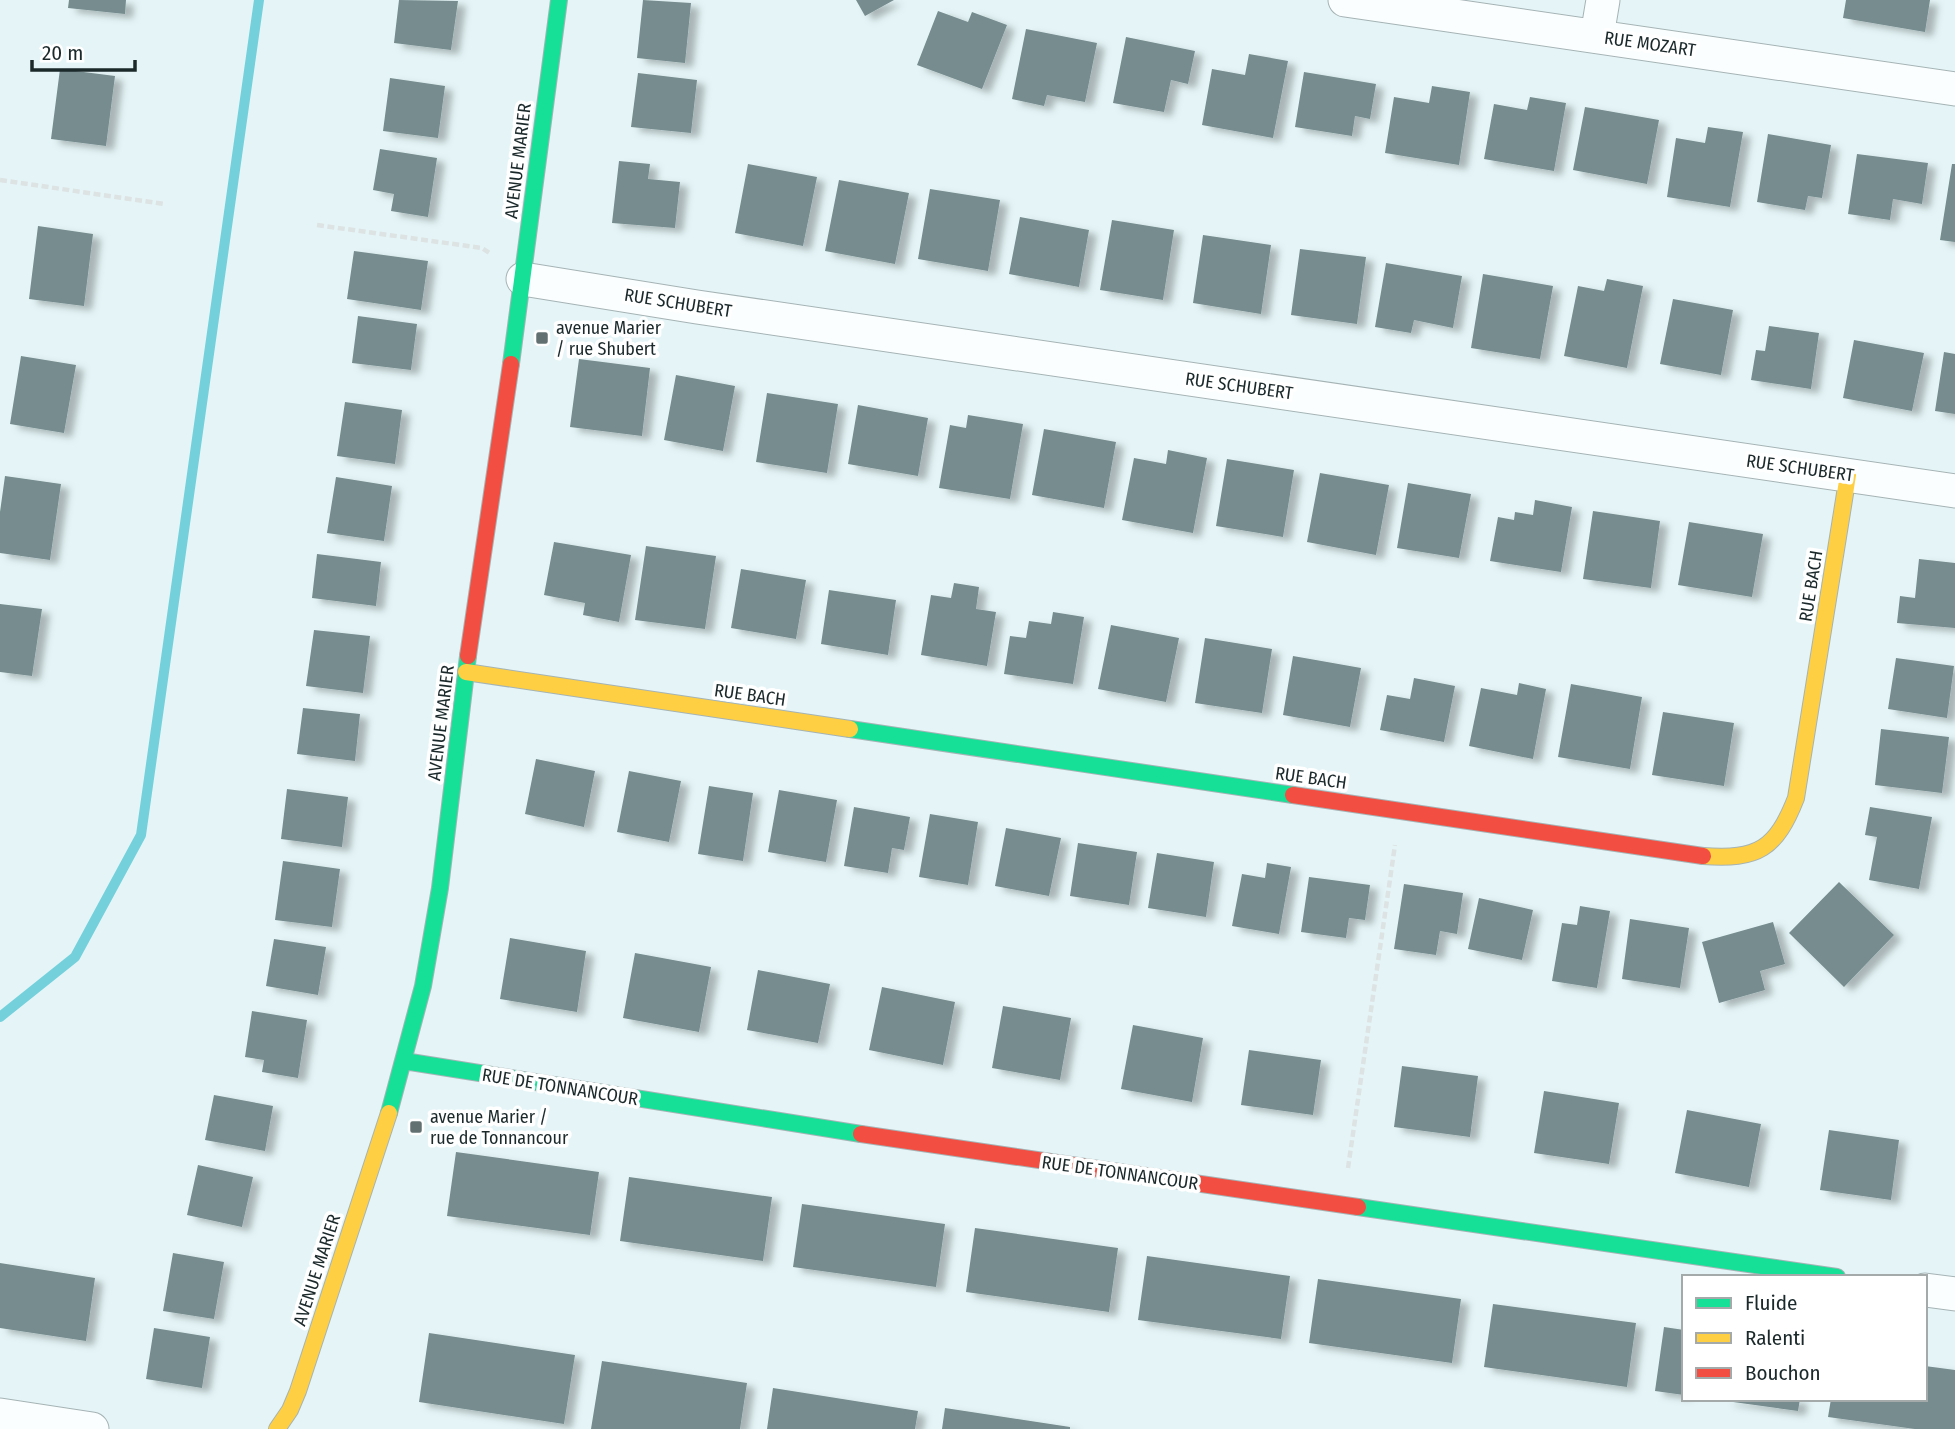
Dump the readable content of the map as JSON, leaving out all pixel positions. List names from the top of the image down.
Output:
{
  "streets": {
    "street": [
      "RUE MOZART",
      "AVENUE MARIER",
      "RUE SCHUBERT",
      "RUE BACH",
      "RUE DE TONNANCOUR"
    ]
  },
  "crossings": [
    ["AVENUE MARIER", "RUE SCHUBERT"],
    ["AVENUE MARIER", "RUE BACH"],
    ["AVENUE MARIER", "RUE DE TONNANCOUR"],
    ["RUE SCHUBERT", "RUE BACH"]
  ],
  "places": {
    "transit": ["avenue Marier / rue Shubert", "avenue Marier / rue de Tonnancour"]
  },
  "legend": ["Fluide", "Ralenti", "Bouchon"],
  "scale_bar": "20 m"
}
